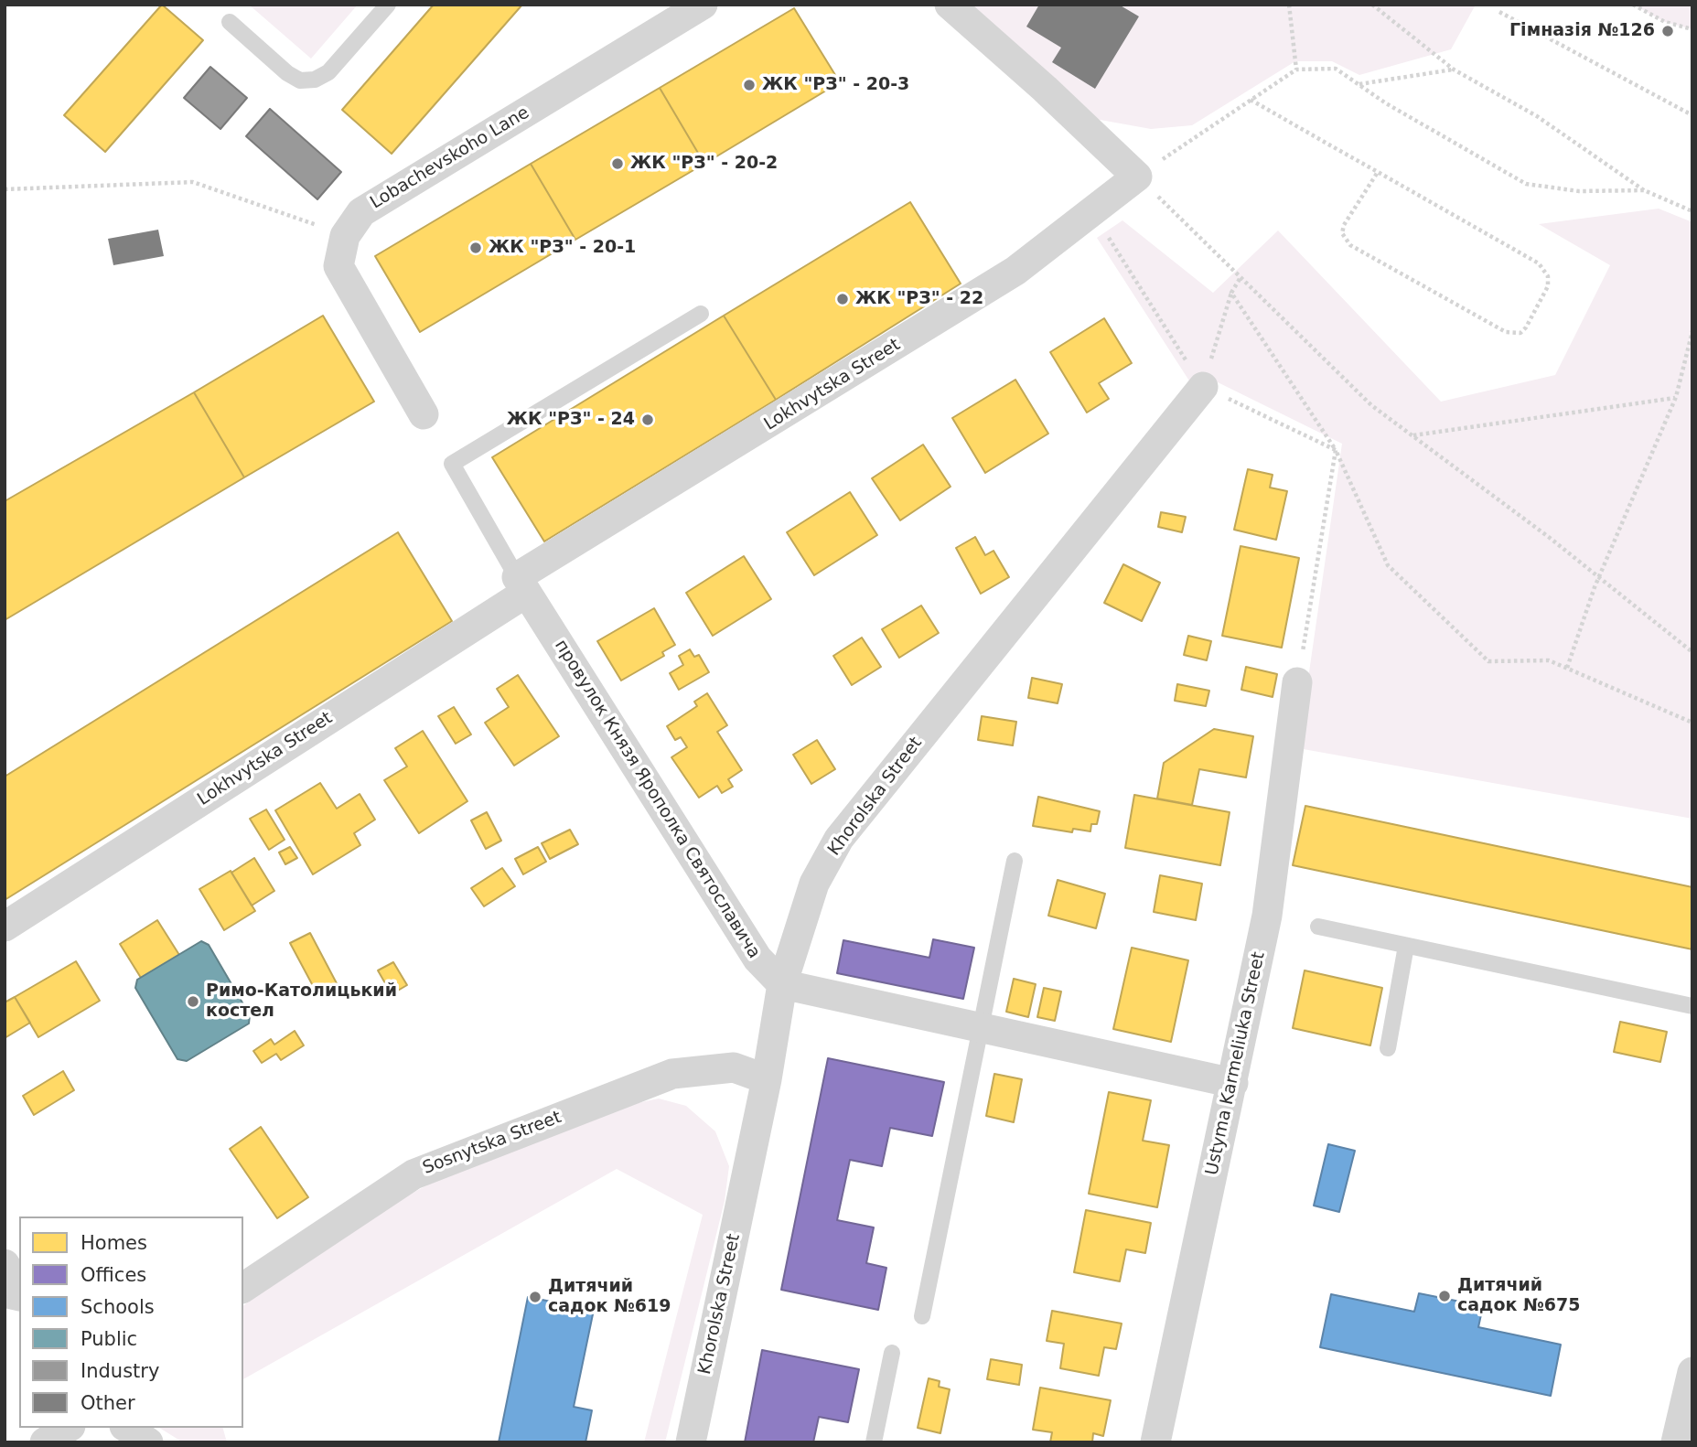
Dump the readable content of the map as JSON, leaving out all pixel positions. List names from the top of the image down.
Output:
{
  "streets": {
    "street": [
      "Lobachevskoho Lane",
      "Lokhvytska Street",
      "Khorolska Street",
      "провулок Князя Ярополка Святославича",
      "Ustyma Karmeliuka Street",
      "Sosnytska Street"
    ]
  },
  "crossings": [
    ["Lokhvytska Street", "провулок Князя Ярополка Святославича"],
    ["Khorolska Street", "провулок Князя Ярополка Святославича"],
    ["Khorolska Street", "Sosnytska Street"]
  ],
  "places": [
    "Гімназія №126",
    "ЖК \"РЗ\" - 20-3",
    "ЖК \"РЗ\" - 20-2",
    "ЖК \"РЗ\" - 20-1",
    "ЖК \"РЗ\" - 22",
    "ЖК \"РЗ\" - 24",
    "Римо-Католицький костел",
    "Дитячий садок №675",
    "Дитячий садок №619"
  ],
  "legend": [
    "Homes",
    "Offices",
    "Schools",
    "Public",
    "Industry",
    "Other"
  ]
}
